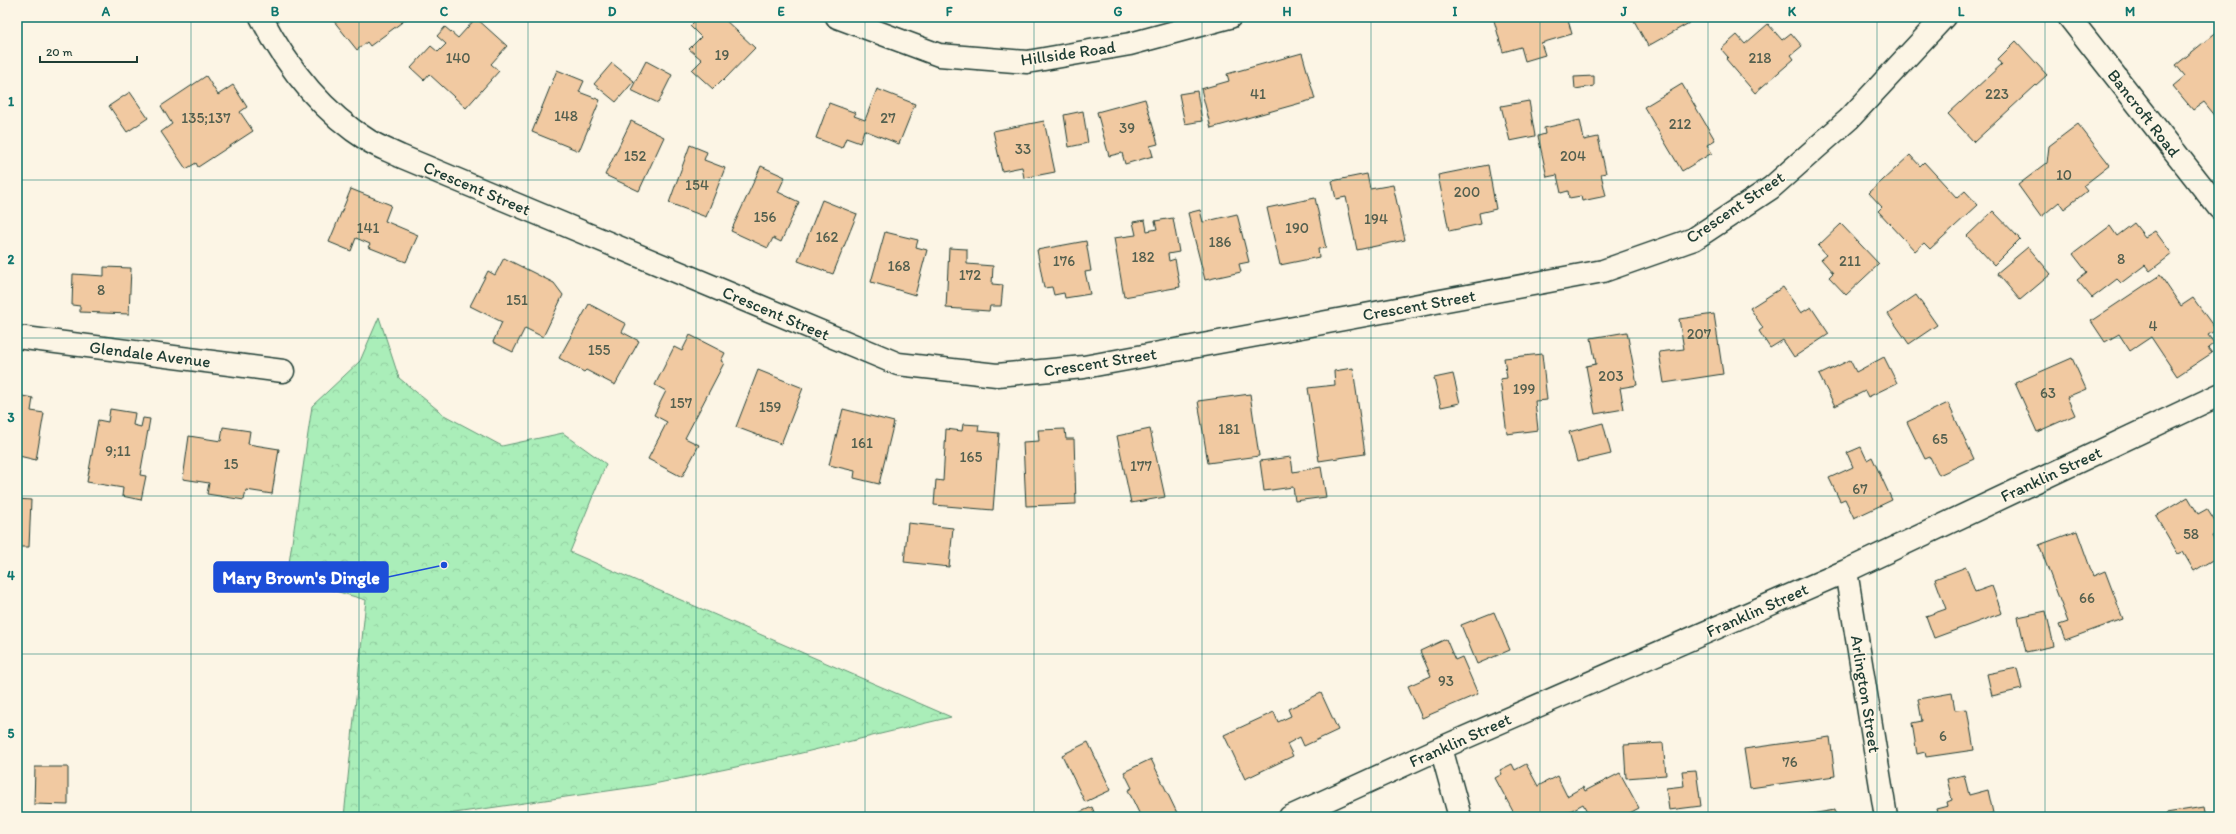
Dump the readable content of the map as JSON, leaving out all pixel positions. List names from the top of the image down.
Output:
{
  "streets": {
    "street": [
      "Hillside Road",
      "Bancroft Road",
      "Crescent Street",
      "Glendale Avenue",
      "Franklin Street",
      "Arlington Street"
    ]
  },
  "crossings": [
    ["Franklin Street", "Arlington Street"]
  ],
  "places": ["Mary Brown's Dingle"],
  "house_numbers": [
    "19",
    "140",
    "218",
    "41",
    "223",
    "148",
    "135;137",
    "27",
    "212",
    "39",
    "33",
    "152",
    "204",
    "10",
    "154",
    "200",
    "156",
    "194",
    "141",
    "190",
    "162",
    "186",
    "182",
    "8",
    "176",
    "211",
    "168",
    "172",
    "8",
    "151",
    "4",
    "207",
    "155",
    "203",
    "199",
    "63",
    "157",
    "159",
    "181",
    "65",
    "161",
    "9;11",
    "165",
    "15",
    "177",
    "67",
    "58",
    "66",
    "93",
    "6",
    "76"
  ],
  "scale_bar": "20 m",
  "grid": {
    "columns": [
      "A",
      "B",
      "C",
      "D",
      "E",
      "F",
      "G",
      "H",
      "I",
      "J",
      "K",
      "L",
      "M"
    ],
    "rows": [
      "1",
      "2",
      "3",
      "4",
      "5"
    ]
  }
}
